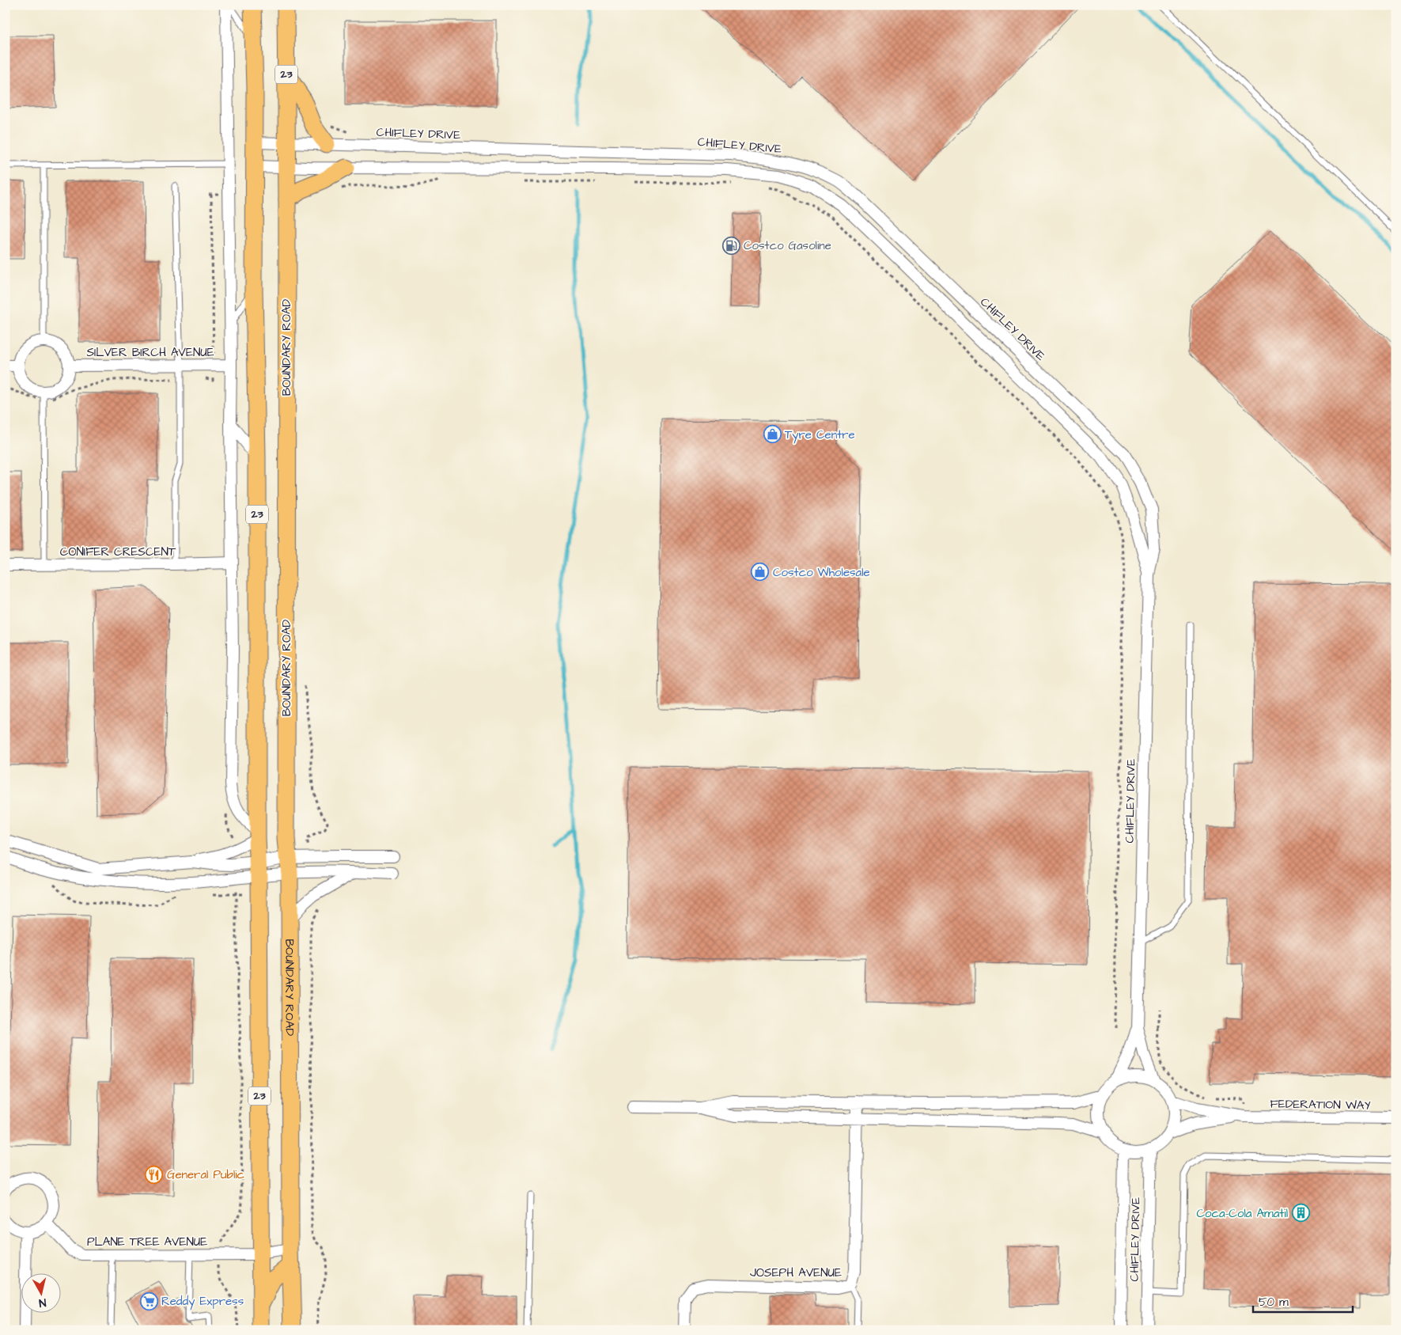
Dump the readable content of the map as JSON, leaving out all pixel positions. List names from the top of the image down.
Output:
{
  "streets": {
    "main road": ["23", "BOUNDARY ROAD"],
    "street": [
      "CHIFLEY DRIVE",
      "SILVER BIRCH AVENUE",
      "CONIFER CRESCENT",
      "FEDERATION WAY",
      "PLANE TREE AVENUE",
      "JOSEPH AVENUE"
    ]
  },
  "crossings": [
    ["23", "CHIFLEY DRIVE"],
    ["23", "PLANE TREE AVENUE"],
    ["CHIFLEY DRIVE", "BOUNDARY ROAD"],
    ["CHIFLEY DRIVE", "FEDERATION WAY"],
    ["BOUNDARY ROAD", "PLANE TREE AVENUE"]
  ],
  "places": {
    "fuel station": ["Costco Gasoline"],
    "shop": ["Tyre Centre", "Costco Wholesale"],
    "restaurant": ["General Public"],
    "building": ["Coca-Cola Amatil"],
    "supermarket": ["Reddy Express"]
  },
  "scale_bar": "50 m",
  "north": "bottom"
}
